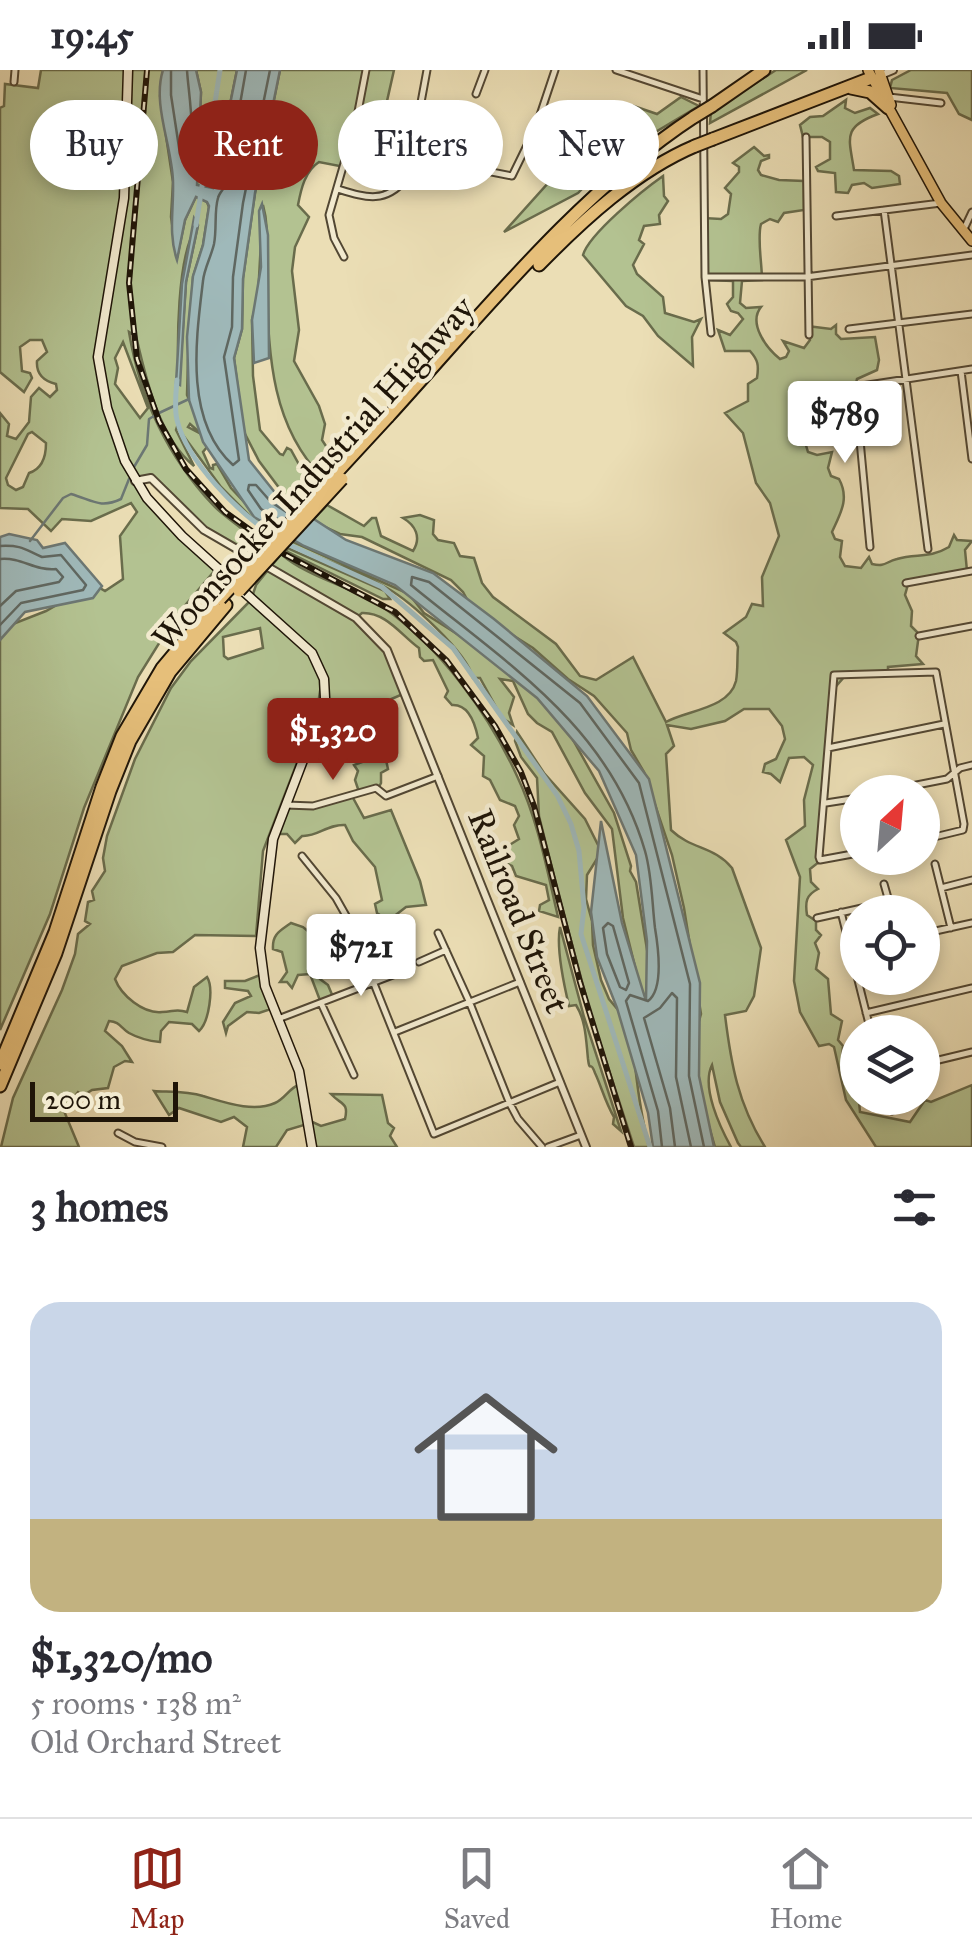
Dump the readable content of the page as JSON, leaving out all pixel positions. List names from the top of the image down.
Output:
{
  "streets": {
    "highway": ["Woonsocket Industrial Highway"],
    "street": ["Railroad Street"]
  },
  "scale_bar": "200 m",
  "north": "top right",
  "page": {
    "status": "19:45",
    "chip": [
      "Buy",
      "Rent",
      "Filters",
      "New"
    ],
    "price": ["$789", "$1,320", "$721"],
    "scale": "200 m",
    "heading": "3 homes",
    "list": [
      {
        "name": "$1,320/mo",
        "note": "5 rooms · 138 m² · Old Orchard Street"
      }
    ],
    "tabs": ["Map", "Saved", "Home"]
  }
}
